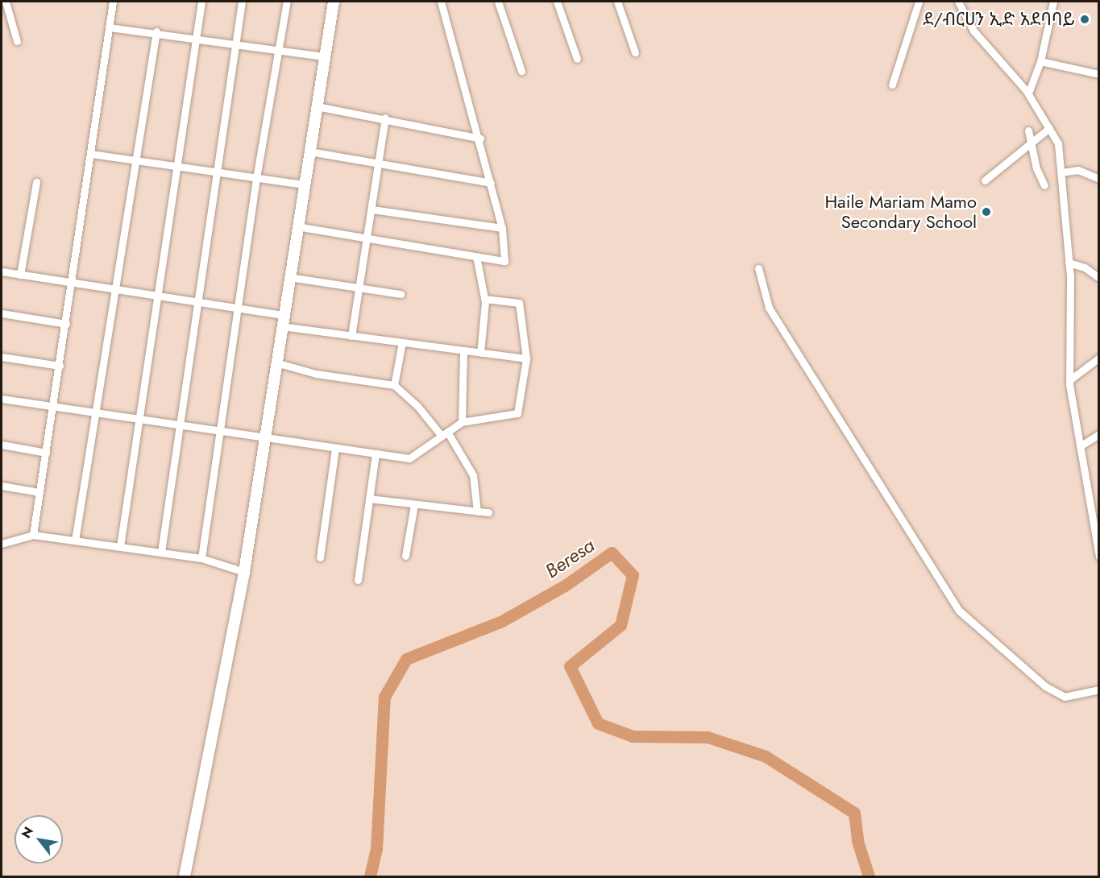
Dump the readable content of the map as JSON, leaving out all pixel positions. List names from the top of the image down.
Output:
{
  "water": ["Beresa"],
  "places": ["ደ/ብርሀን ኢድ አደባባይ", "Haile Mariam Mamo Secondary School"],
  "north": "top left"
}
